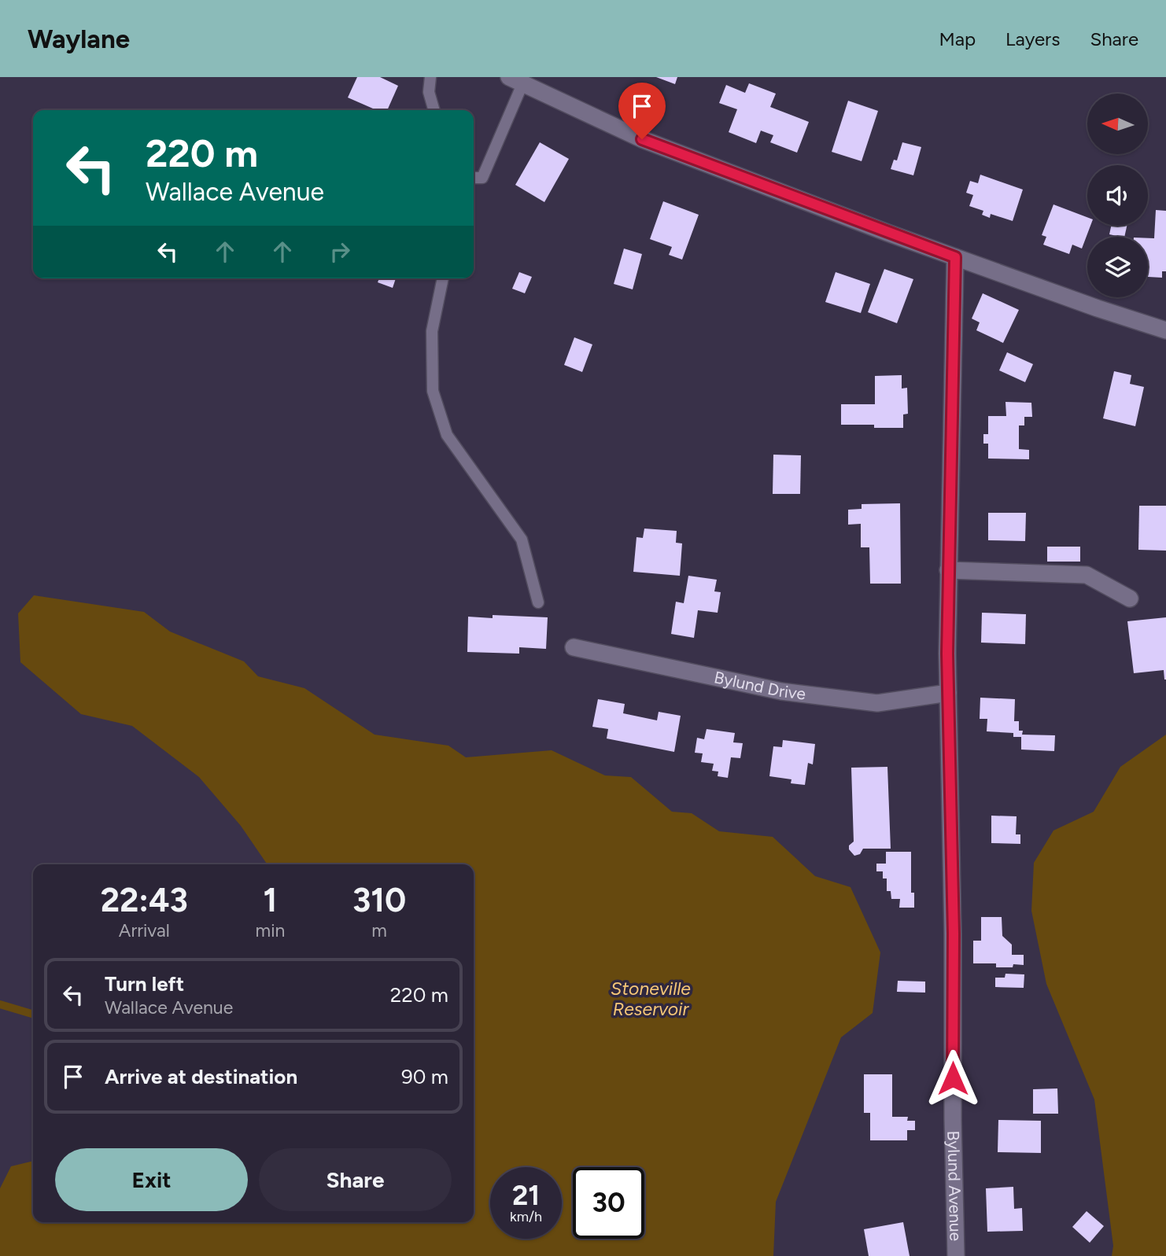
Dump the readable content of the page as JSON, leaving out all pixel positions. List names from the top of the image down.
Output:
{
  "streets": {
    "street": ["Bylund Drive", "Bylund Avenue"]
  },
  "crossings": [
    ["Bylund Drive", "Bylund Avenue"]
  ],
  "water": ["Stoneville Reservoir"],
  "north": "left",
  "page": {
    "header": "Waylane",
    "nav": ["Map", "Layers", "Share"],
    "turn": ["220 m", "Wallace Avenue"],
    "eta": [
      "22:43",
      "Arrival",
      "1",
      "min",
      "310",
      "m"
    ],
    "list": [
      {
        "name": "Turn left",
        "note": "Wallace Avenue",
        "value": "220 m"
      },
      {
        "name": "Arrive at destination",
        "value": "90 m"
      }
    ],
    "buttons": ["Exit", "Share"],
    "speed": "21 km/h",
    "limit": "30"
  }
}
